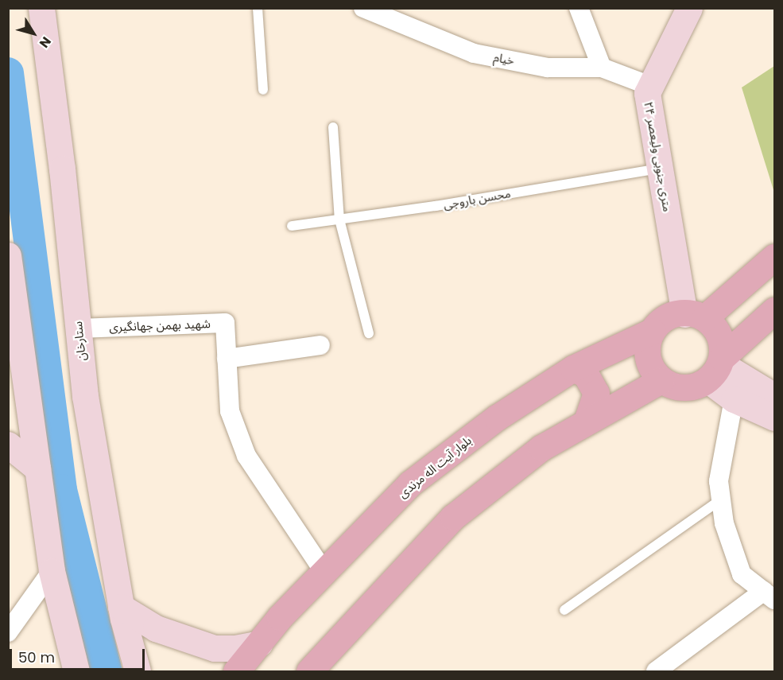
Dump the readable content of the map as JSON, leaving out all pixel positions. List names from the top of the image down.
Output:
{
  "streets": {
    "main road": ["بلوار آیت اله مرندی"],
    "street": [
      "خیام",
      "۲۴ متری جنوبی ولیعصر",
      "شهید بهمن جهانگیری",
      "ستارخان"
    ],
    "lane": ["محسن باروجی"]
  },
  "crossings": [
    ["خیام", "۲۴ متری جنوبی ولیعصر"],
    ["۲۴ متری جنوبی ولیعصر", "محسن باروجی"],
    ["۲۴ متری جنوبی ولیعصر", "بلوار آیت اله مرندی"],
    ["شهید بهمن جهانگیری", "ستارخان"],
    ["شهید بهمن جهانگیری", "بلوار آیت اله مرندی"]
  ],
  "scale_bar": "50 m",
  "north": "bottom right"
}
